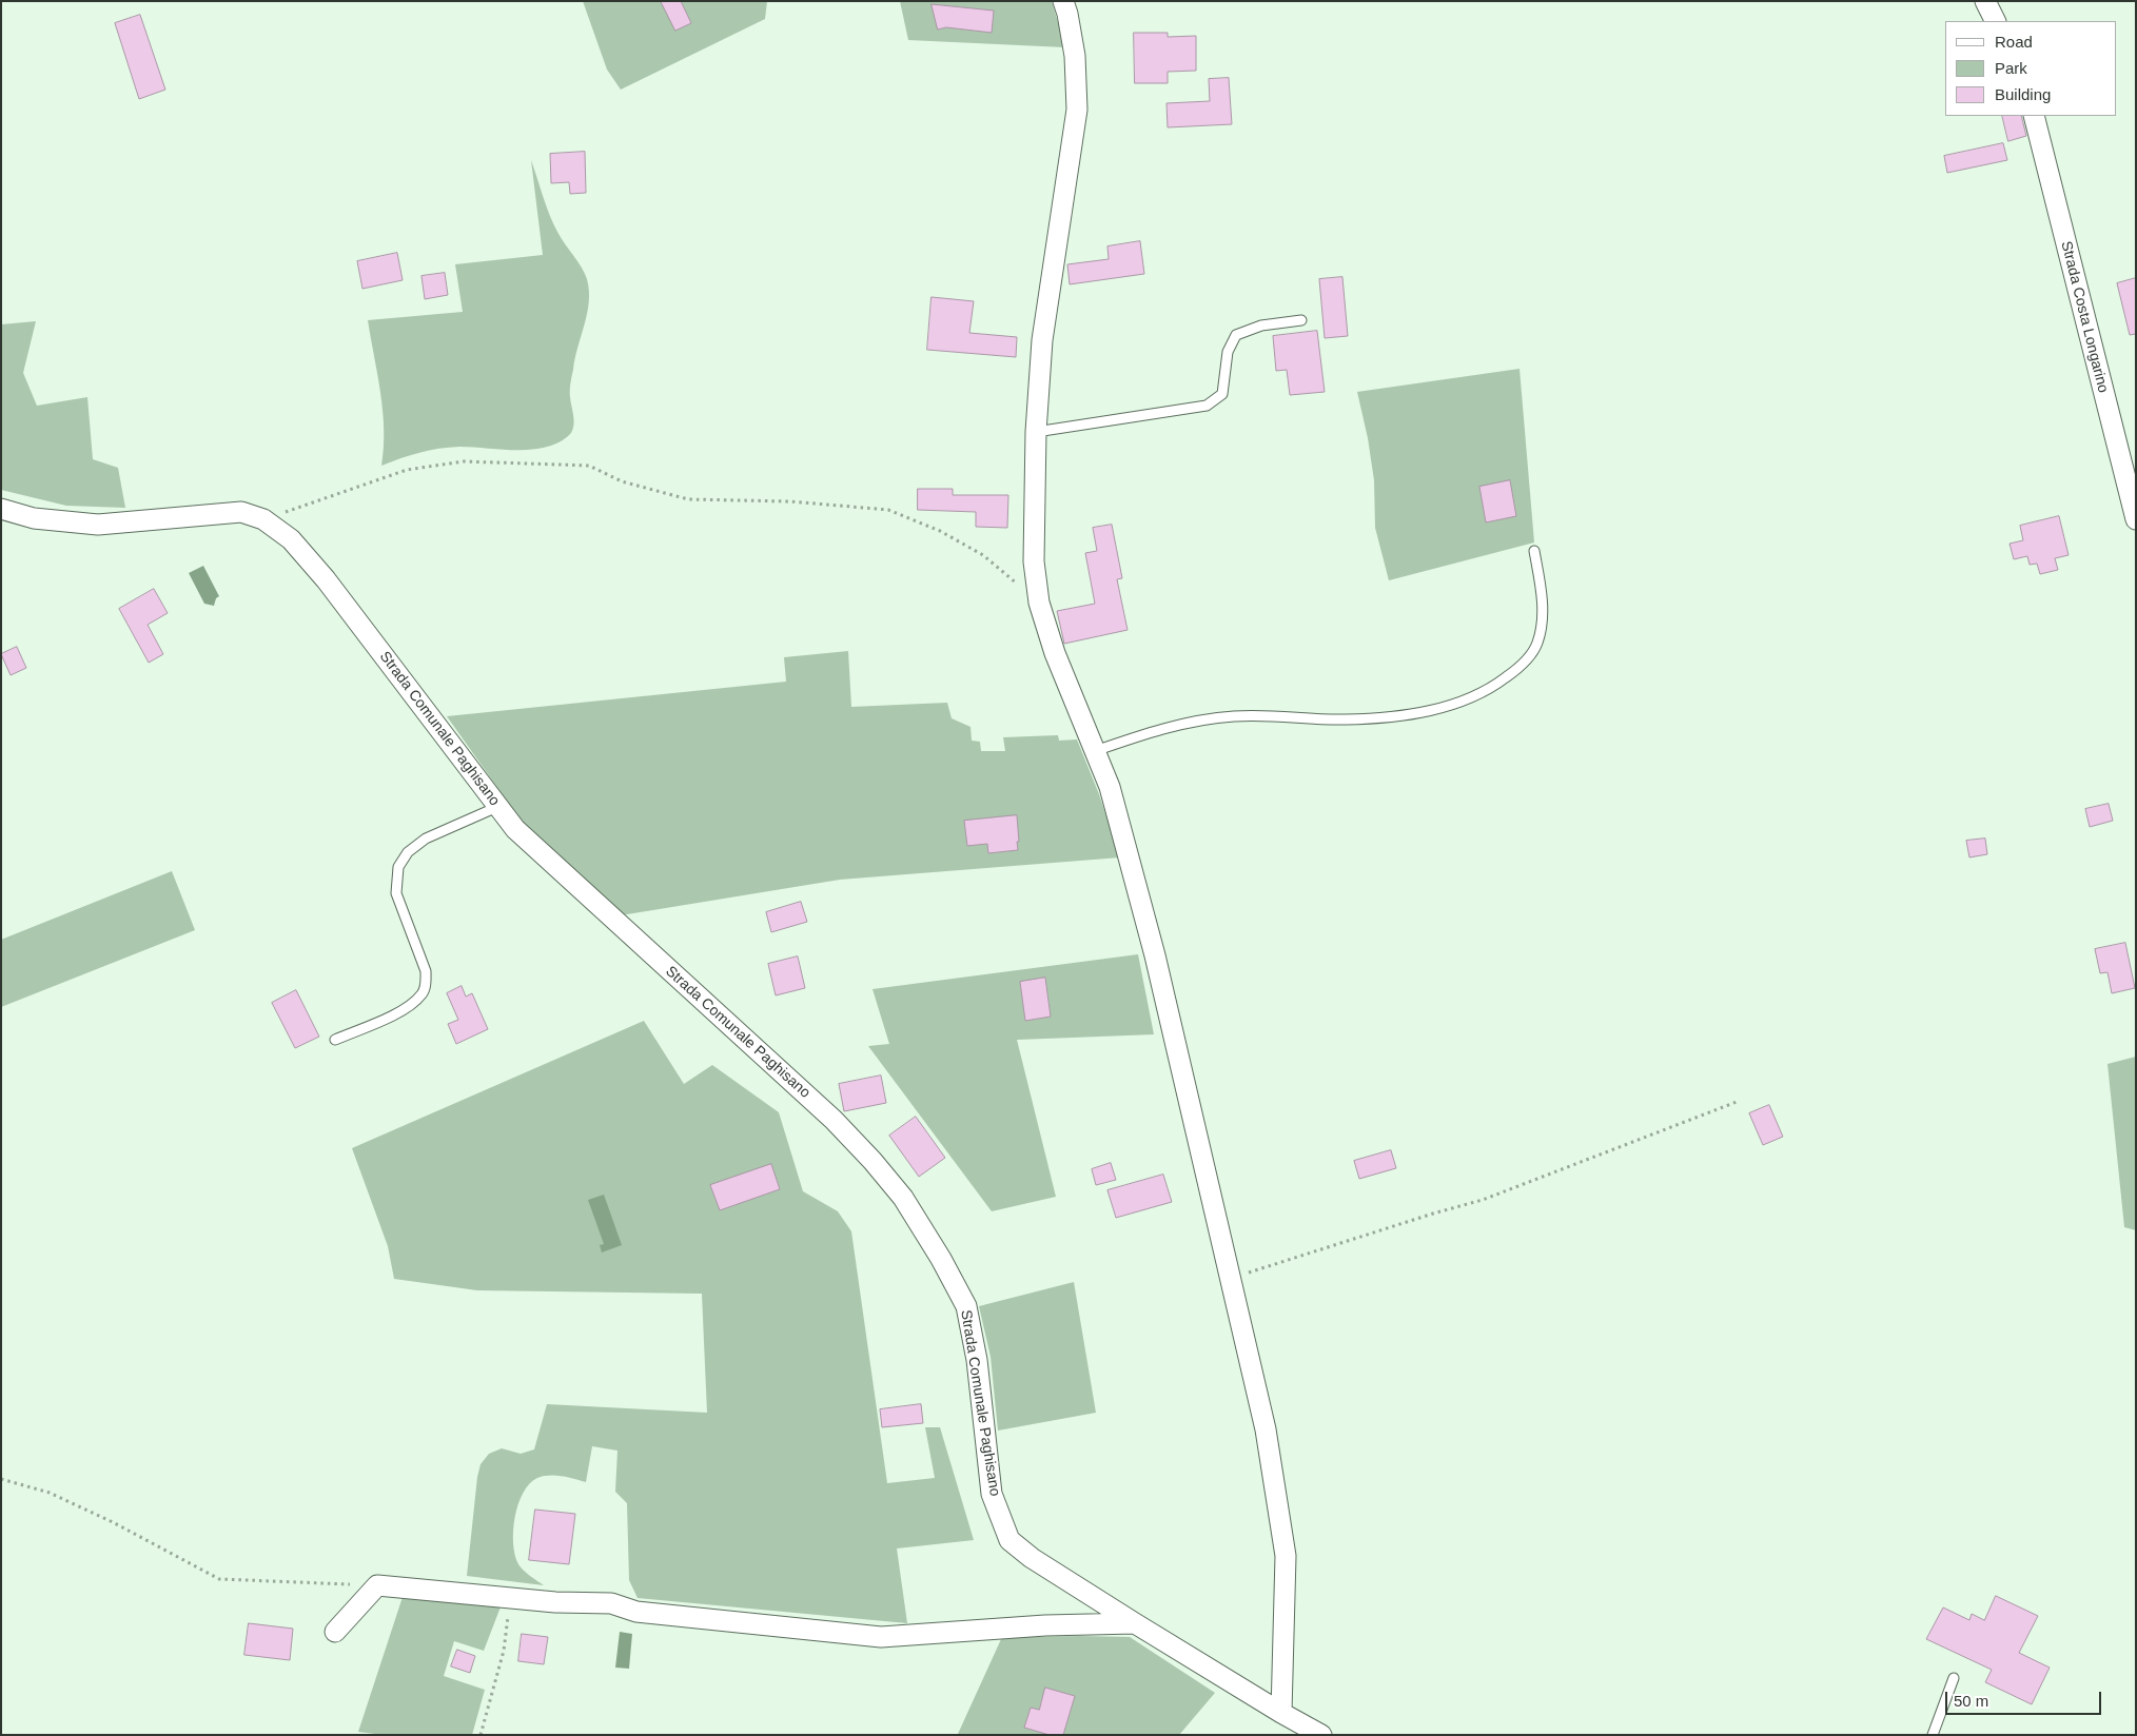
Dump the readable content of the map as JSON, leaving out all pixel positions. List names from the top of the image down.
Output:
{
  "streets": {
    "street": ["Strada Costa Longarino", "Strada Comunale Paghisano"]
  },
  "legend": ["Road", "Park", "Building"],
  "scale_bar": "50 m"
}
